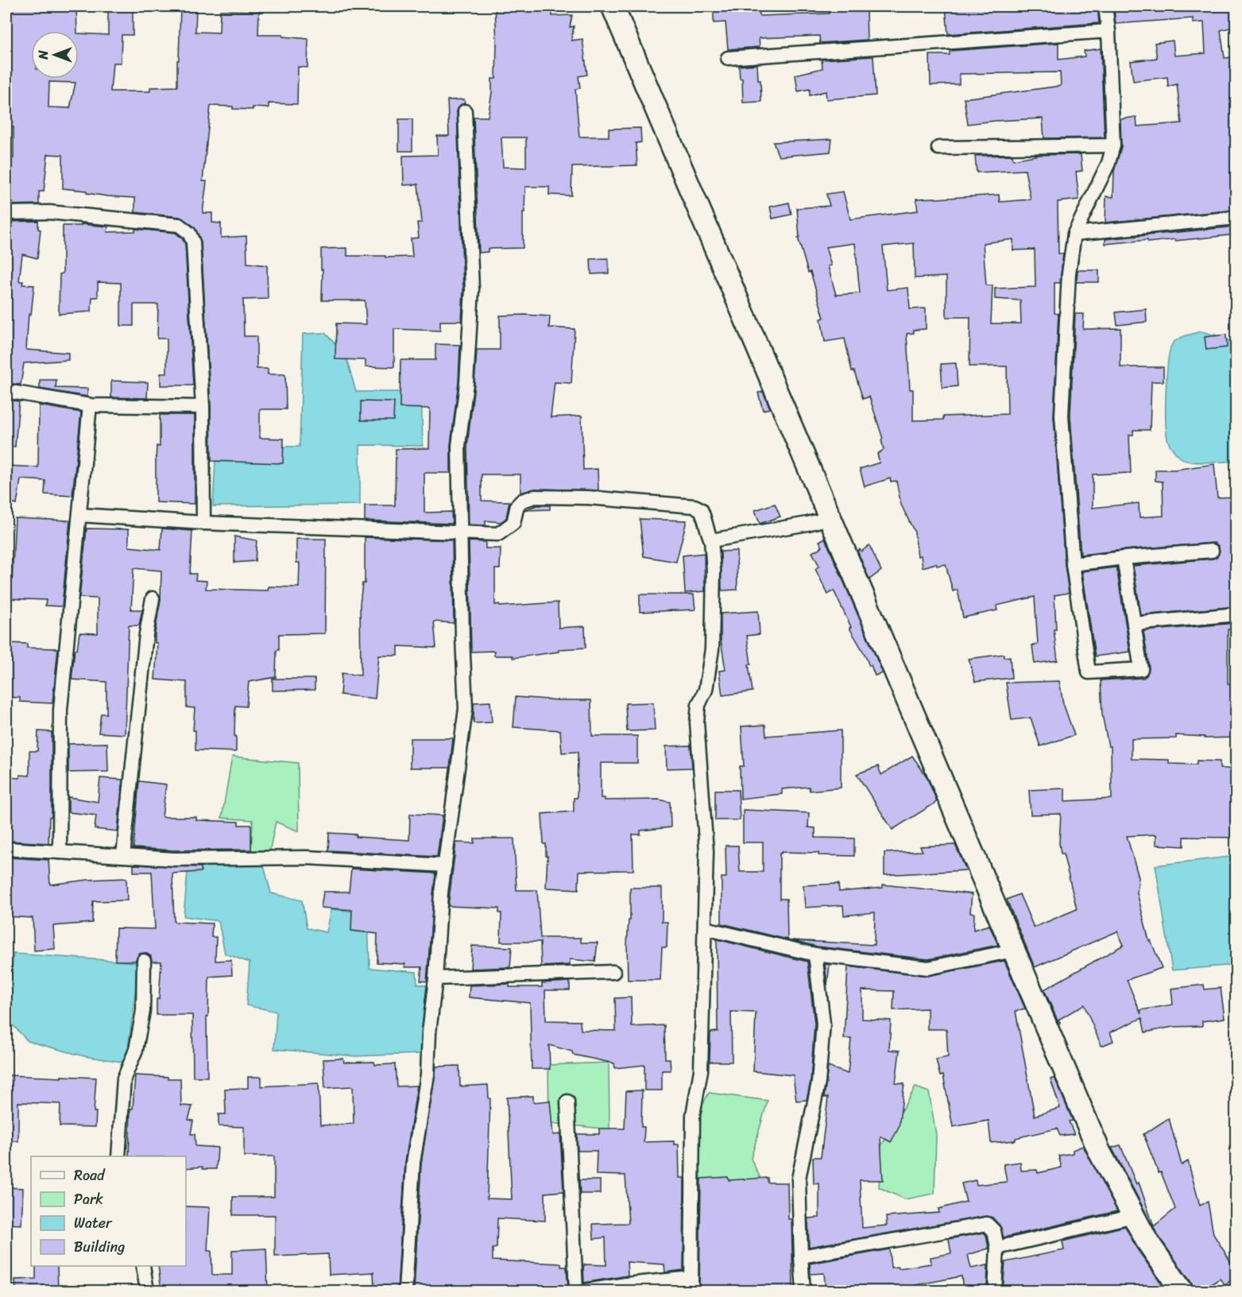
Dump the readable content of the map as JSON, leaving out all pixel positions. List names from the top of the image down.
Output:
{
  "legend": [
    "Road",
    "Park",
    "Water",
    "Building"
  ],
  "north": "left"
}
